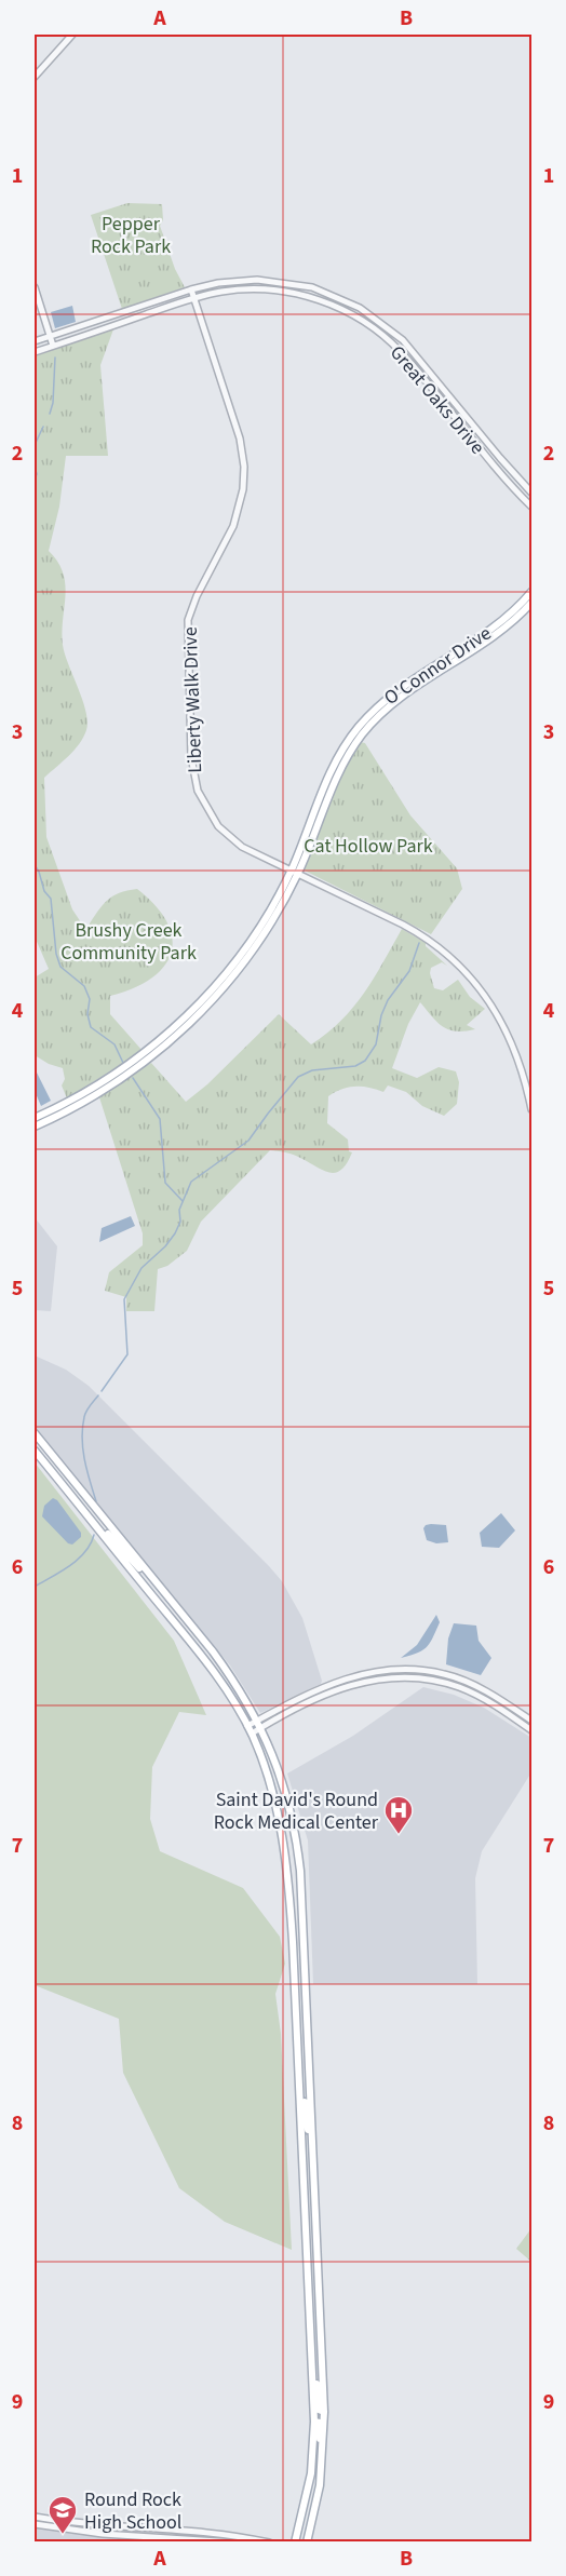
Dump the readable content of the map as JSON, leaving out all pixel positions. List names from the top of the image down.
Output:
{
  "streets": {
    "main road": ["O'Connor Drive"],
    "street": ["Great Oaks Drive", "Liberty Walk Drive"]
  },
  "crossings": [
    ["Great Oaks Drive", "Liberty Walk Drive"],
    ["O'Connor Drive", "Liberty Walk Drive"]
  ],
  "parks": ["Pepper Rock Park", "Cat Hollow Park", "Brushy Creek Community Park"],
  "places": {
    "hospital": ["Saint David's Round Rock Medical Center"],
    "school or university": ["Round Rock High School"]
  },
  "grid": {
    "columns": ["A", "B"],
    "rows": [
      "1",
      "2",
      "3",
      "4",
      "5",
      "6",
      "7",
      "8",
      "9"
    ]
  }
}
